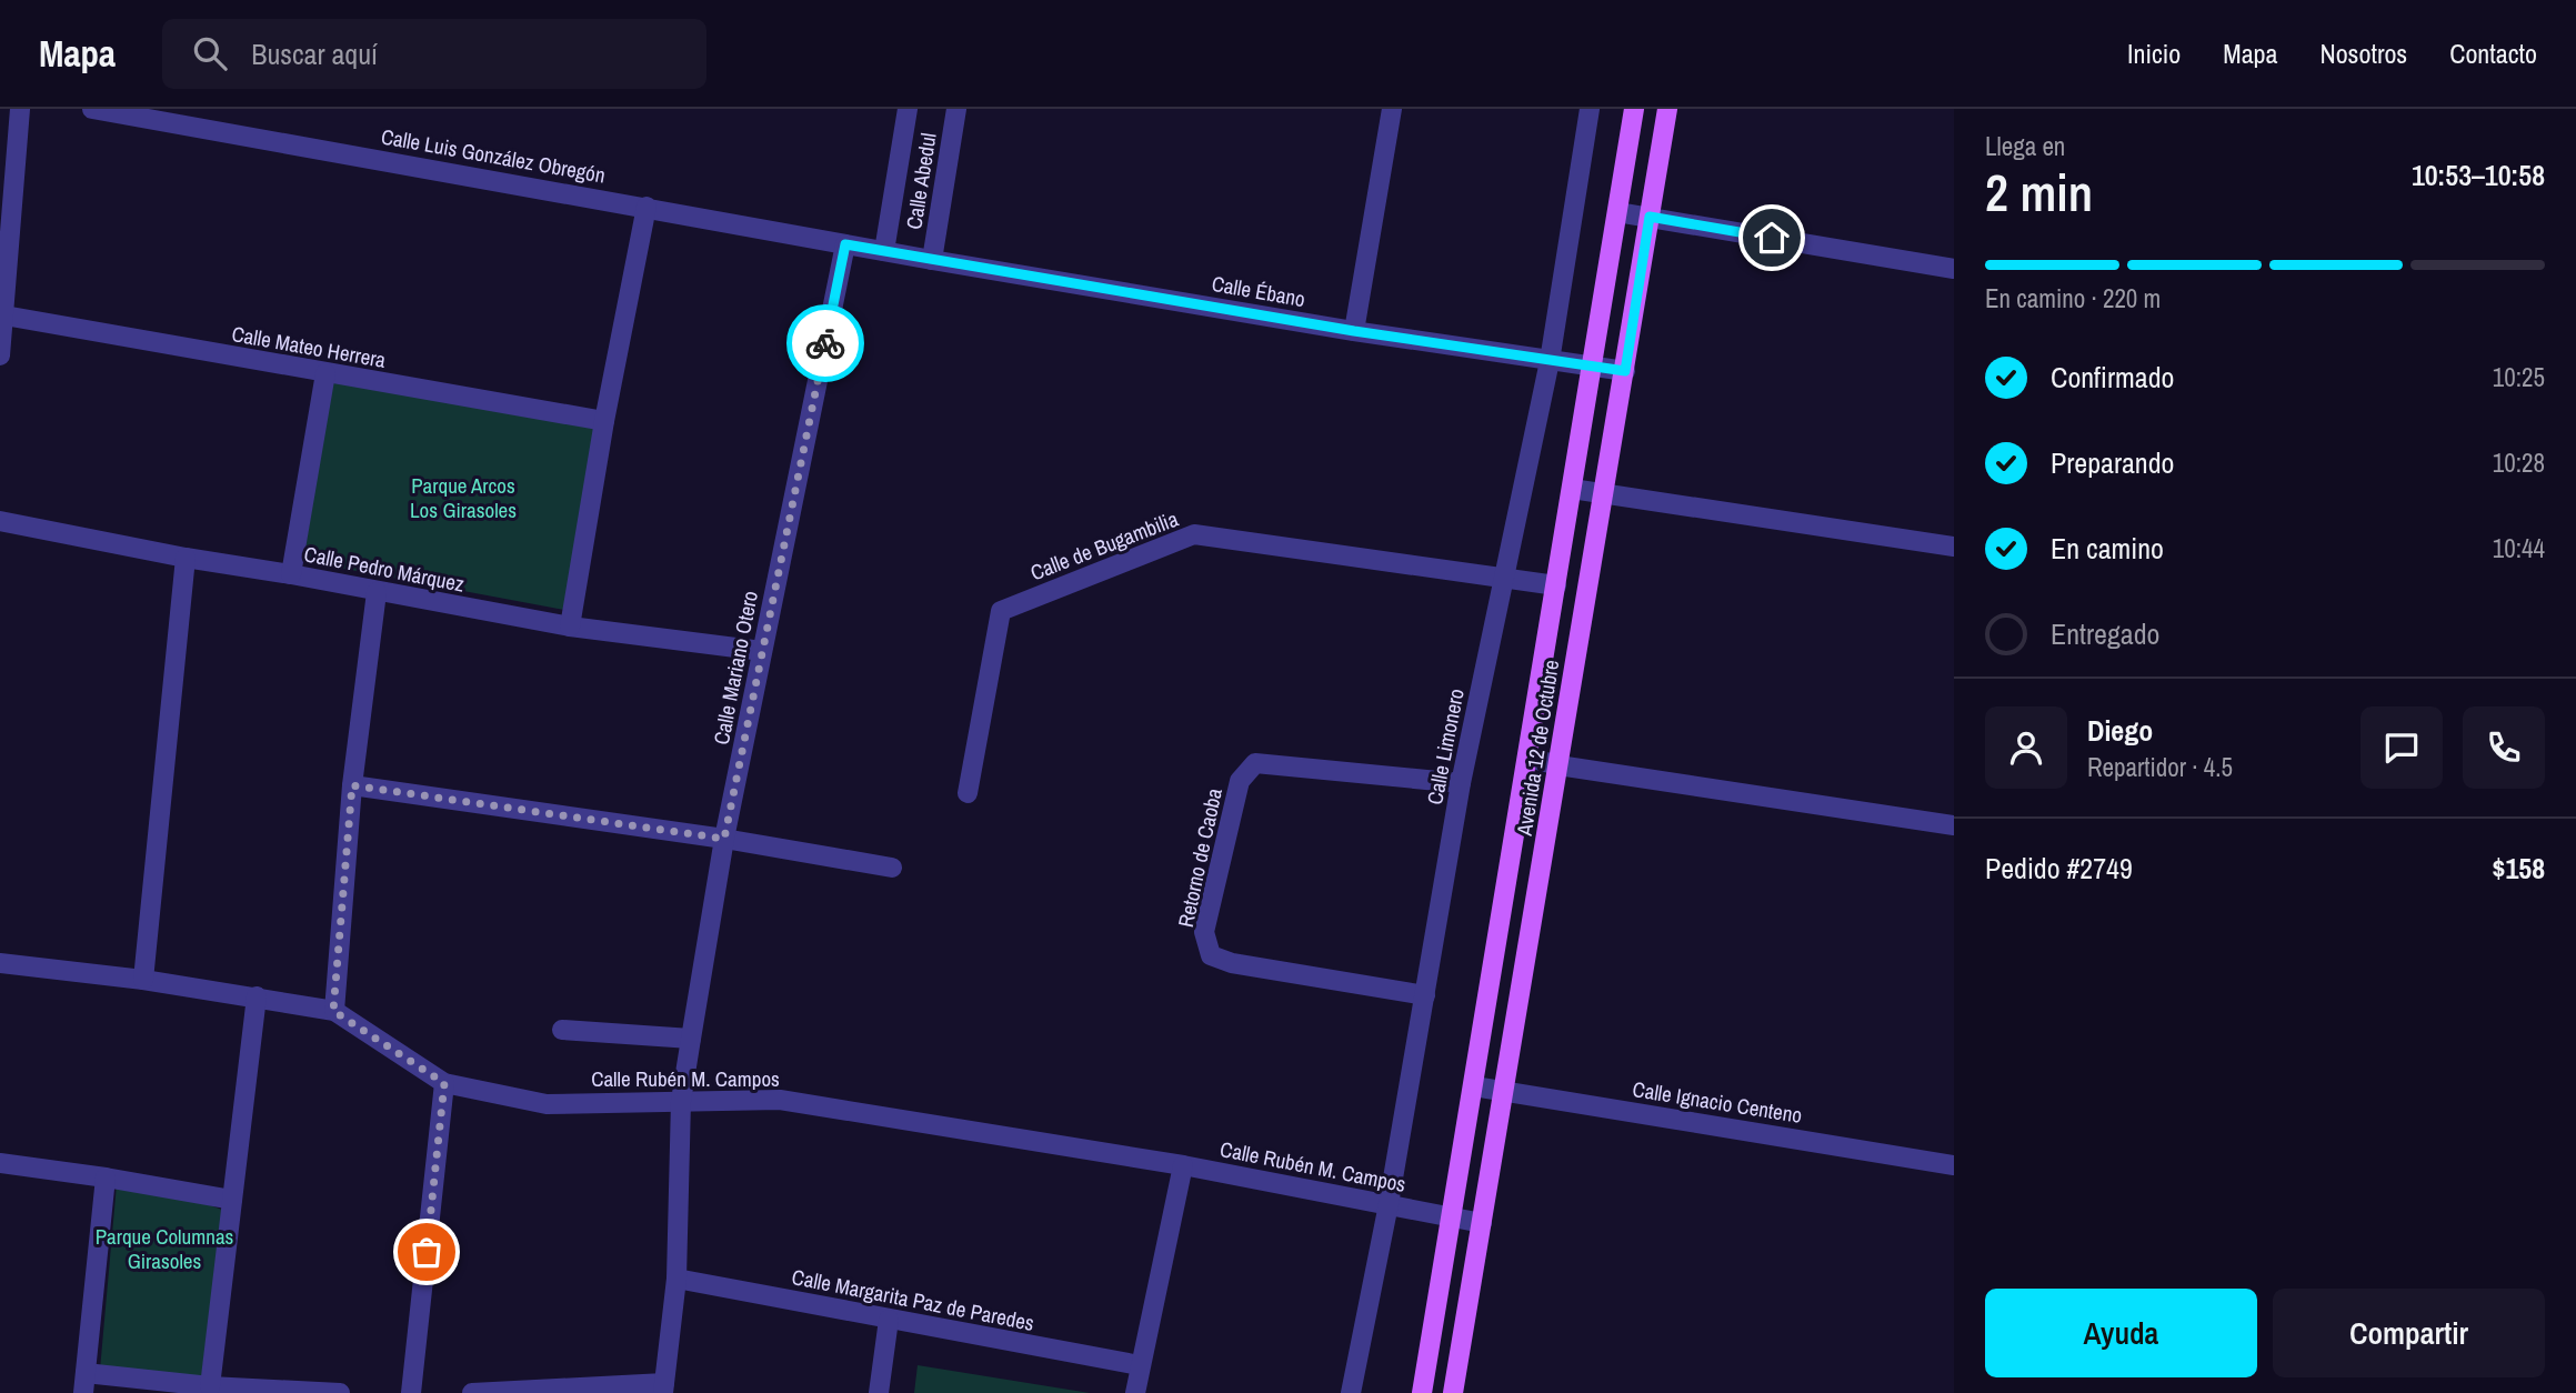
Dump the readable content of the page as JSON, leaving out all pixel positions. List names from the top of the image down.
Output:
{
  "streets": {
    "main road": ["Avenida 12 de Octubre"],
    "street": [
      "Calle Luis González Obregón",
      "Calle Abedul",
      "Calle Ébano",
      "Calle Mateo Herrera",
      "Calle de Bugambilia",
      "Calle Pedro Márquez",
      "Calle Mariano Otero",
      "Calle Limonero",
      "Retorno de Caoba",
      "Calle Rubén M. Campos",
      "Calle Ignacio Centeno",
      "Calle Margarita Paz de Paredes"
    ]
  },
  "crossings": [
    ["Calle Luis González Obregón", "Calle Abedul"],
    ["Calle Luis González Obregón", "Calle Ébano"],
    ["Calle Luis González Obregón", "Calle Mariano Otero"],
    ["Calle Abedul", "Calle Ébano"],
    ["Calle Ébano", "Calle Limonero"],
    ["Calle Ébano", "Avenida 12 de Octubre"],
    ["Calle de Bugambilia", "Calle Limonero"],
    ["Calle Pedro Márquez", "Calle Mariano Otero"],
    ["Calle Mariano Otero", "Calle Rubén M. Campos"],
    ["Calle Mariano Otero", "Calle Margarita Paz de Paredes"],
    ["Calle Limonero", "Retorno de Caoba"],
    ["Calle Limonero", "Calle Rubén M. Campos"],
    ["Avenida 12 de Octubre", "Calle Rubén M. Campos"],
    ["Avenida 12 de Octubre", "Calle Ignacio Centeno"]
  ],
  "parks": ["Parque Arcos Los Girasoles", "Parque Columnas Girasoles"],
  "page": {
    "header": "Mapa",
    "search": "Buscar aquí",
    "nav": [
      "Inicio",
      "Mapa",
      "Nosotros",
      "Contacto"
    ],
    "heading": ["2 min", "Llega en", "10:53–10:58"],
    "panel": [
      "Diego",
      "Repartidor · 4.5",
      "Pedido #2749",
      "$158"
    ],
    "bar": "En camino · 220 m",
    "list": [
      ["Confirmado", "10:25"],
      ["Preparando", "10:28"],
      ["En camino", "10:44"],
      "Entregado"
    ],
    "buttons": ["Ayuda", "Compartir"]
  }
}
